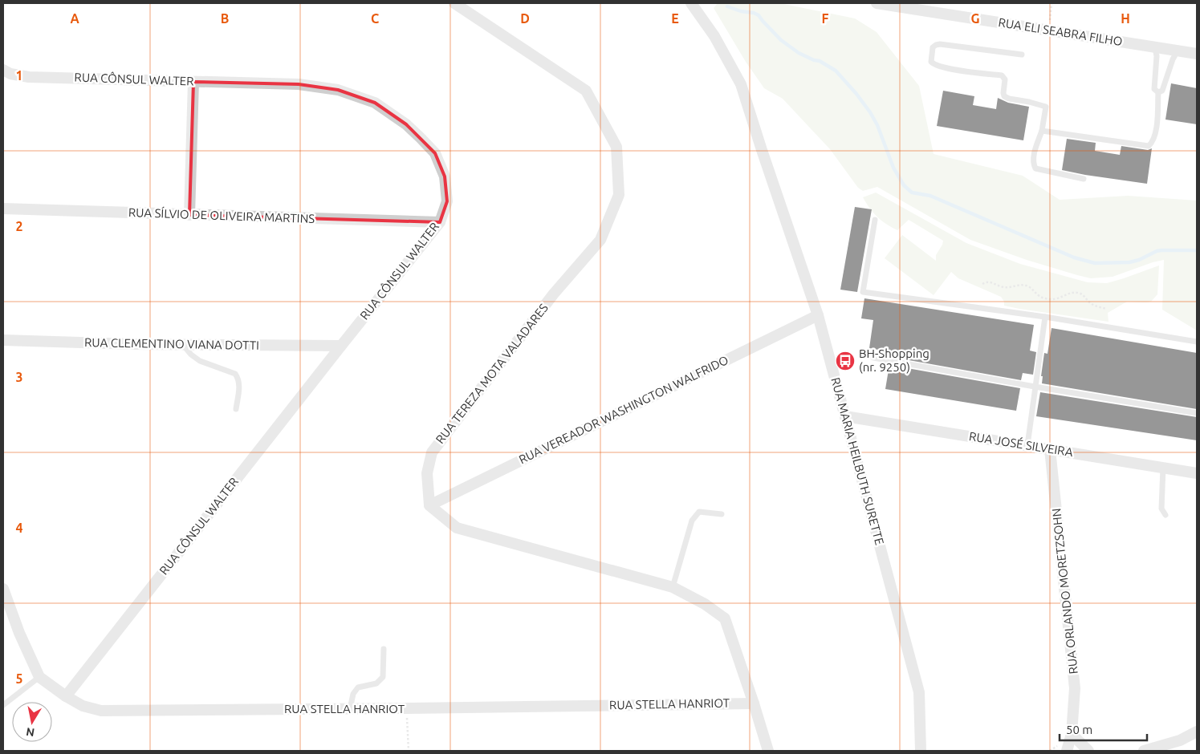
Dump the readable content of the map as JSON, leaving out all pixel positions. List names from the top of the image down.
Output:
{
  "streets": {
    "street": [
      "RUA ELI SEABRA FILHO",
      "RUA CÔNSUL WALTER",
      "RUA SÍLVIO DE OLIVEIRA MARTINS",
      "RUA CLEMENTINO VIANA DOTTI",
      "RUA TEREZA MOTA VALADARES",
      "RUA VEREADOR WASHINGTON WALFRIDO",
      "RUA JOSÉ SILVEIRA",
      "RUA MARIA HEILBUTH SURETTE",
      "RUA ORLANDO MORETZSOHN",
      "RUA STELLA HANRIOT"
    ]
  },
  "crossings": [
    ["RUA CÔNSUL WALTER", "RUA SÍLVIO DE OLIVEIRA MARTINS"],
    ["RUA CÔNSUL WALTER", "RUA CLEMENTINO VIANA DOTTI"],
    ["RUA CÔNSUL WALTER", "RUA STELLA HANRIOT"],
    ["RUA TEREZA MOTA VALADARES", "RUA VEREADOR WASHINGTON WALFRIDO"],
    ["RUA VEREADOR WASHINGTON WALFRIDO", "RUA MARIA HEILBUTH SURETTE"],
    ["RUA JOSÉ SILVEIRA", "RUA MARIA HEILBUTH SURETTE"],
    ["RUA JOSÉ SILVEIRA", "RUA ORLANDO MORETZSOHN"]
  ],
  "places": {
    "bus stop": ["BH-Shopping (nr. 9250)"]
  },
  "scale_bar": "50 m",
  "north": "bottom",
  "grid": {
    "columns": [
      "A",
      "B",
      "C",
      "D",
      "E",
      "F",
      "G",
      "H"
    ],
    "rows": [
      "1",
      "2",
      "3",
      "4",
      "5"
    ]
  }
}
